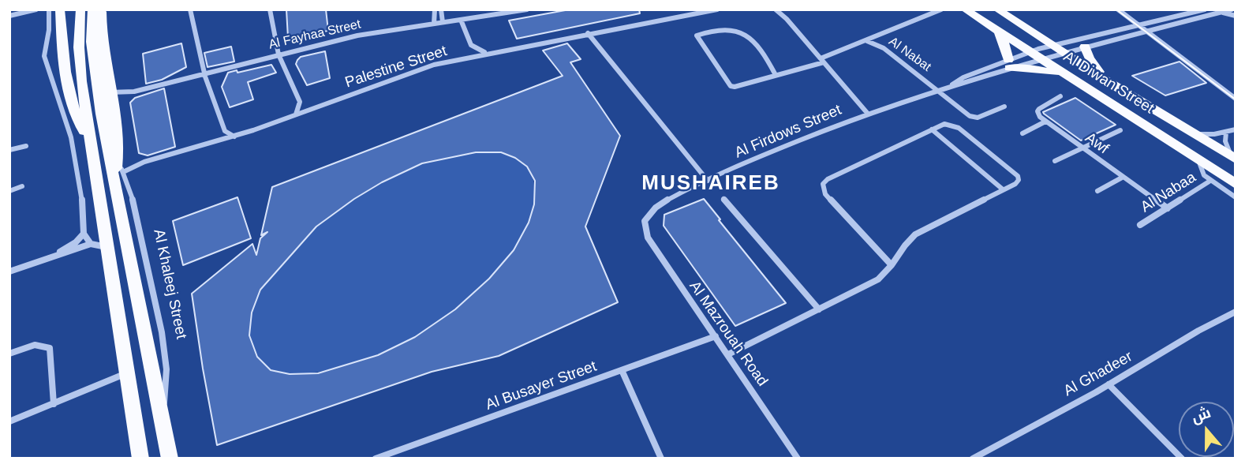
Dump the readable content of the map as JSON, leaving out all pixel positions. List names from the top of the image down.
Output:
{
  "streets": {
    "main road": ["Al Diwan Street"],
    "street": [
      "Al Fayhaa Street",
      "Al Nabat",
      "Palestine Street",
      "Al Firdows Street",
      "Awf",
      "Al Nabaa",
      "Al Mazrouah Road",
      "Al Ghadeer",
      "Al Busayer Street"
    ]
  },
  "crossings": [
    ["Al Nabat", "Al Firdows Street"],
    ["Al Diwan Street", "Al Firdows Street"],
    ["Al Firdows Street", "Al Mazrouah Road"],
    ["Awf", "Al Nabaa"],
    ["Al Mazrouah Road", "Al Busayer Street"]
  ],
  "districts": ["MUSHAIREB"],
  "north": "top"
}
